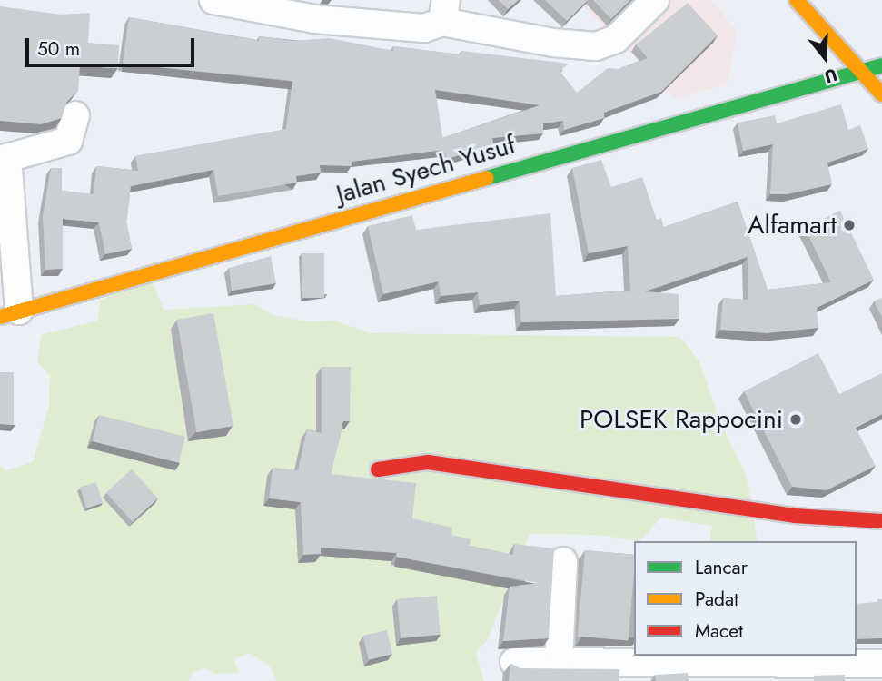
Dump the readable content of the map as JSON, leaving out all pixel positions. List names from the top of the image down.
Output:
{
  "streets": {
    "main road": ["Jalan Syech Yusuf"]
  },
  "places": ["Alfamart", "POLSEK Rappocini"],
  "legend": ["Lancar", "Padat", "Macet"],
  "scale_bar": "50 m",
  "north": "bottom"
}
